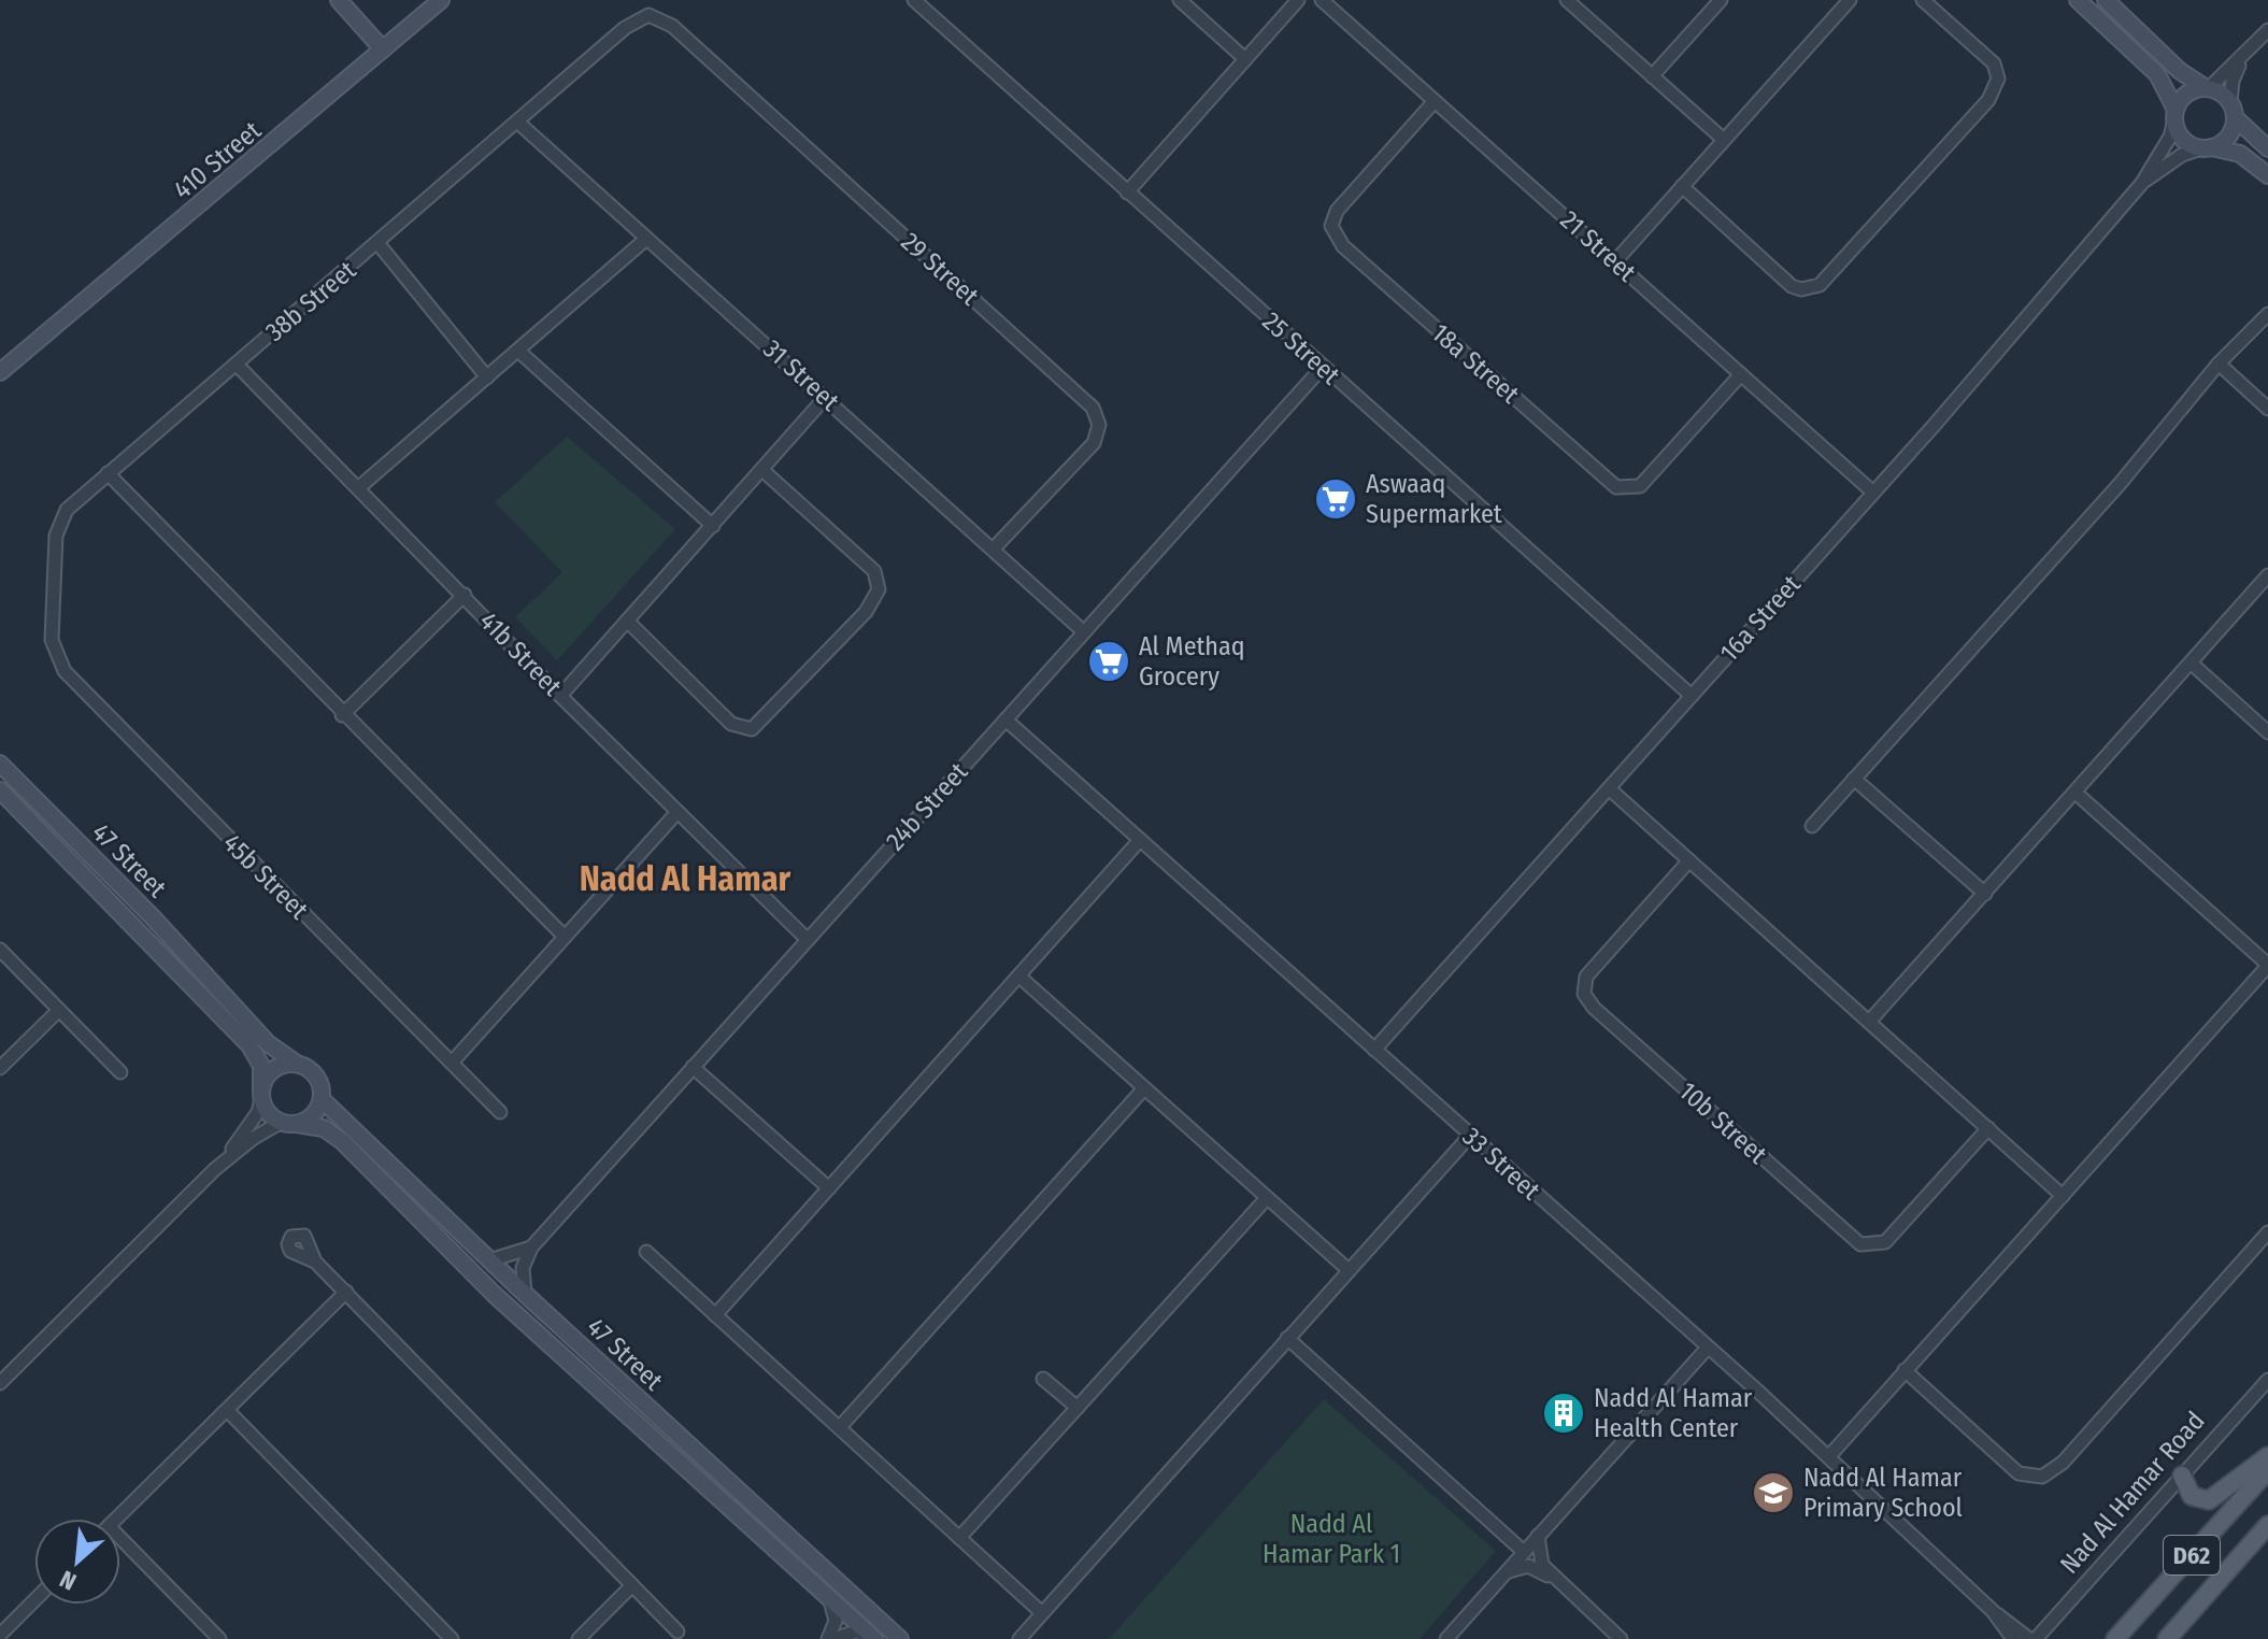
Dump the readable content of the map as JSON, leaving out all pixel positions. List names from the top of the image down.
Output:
{
  "streets": {
    "main road": ["D62"],
    "street": [
      "410 Street",
      "21 Street",
      "29 Street",
      "38b Street",
      "25 Street",
      "18a Street",
      "31 Street",
      "16a Street",
      "41b Street",
      "24b Street",
      "47 Street",
      "45b Street",
      "10b Street",
      "33 Street",
      "Nad Al Hamar Road"
    ]
  },
  "crossings": [
    ["21 Street", "18a Street"],
    ["21 Street", "16a Street"],
    ["29 Street", "38b Street"],
    ["29 Street", "31 Street"],
    ["38b Street", "31 Street"],
    ["38b Street", "41b Street"],
    ["38b Street", "45b Street"],
    ["25 Street", "16a Street"],
    ["25 Street", "24b Street"],
    ["31 Street", "24b Street"],
    ["16a Street", "33 Street"],
    ["41b Street", "24b Street"],
    ["24b Street", "33 Street"]
  ],
  "districts": ["Nadd Al Hamar"],
  "parks": ["Nadd Al Hamar Park 1"],
  "places": {
    "supermarket": ["Aswaaq Supermarket", "Al Methaq Grocery"],
    "building": ["Nadd Al Hamar Health Center"],
    "school or university": ["Nadd Al Hamar Primary School"]
  },
  "north": "bottom left"
}
